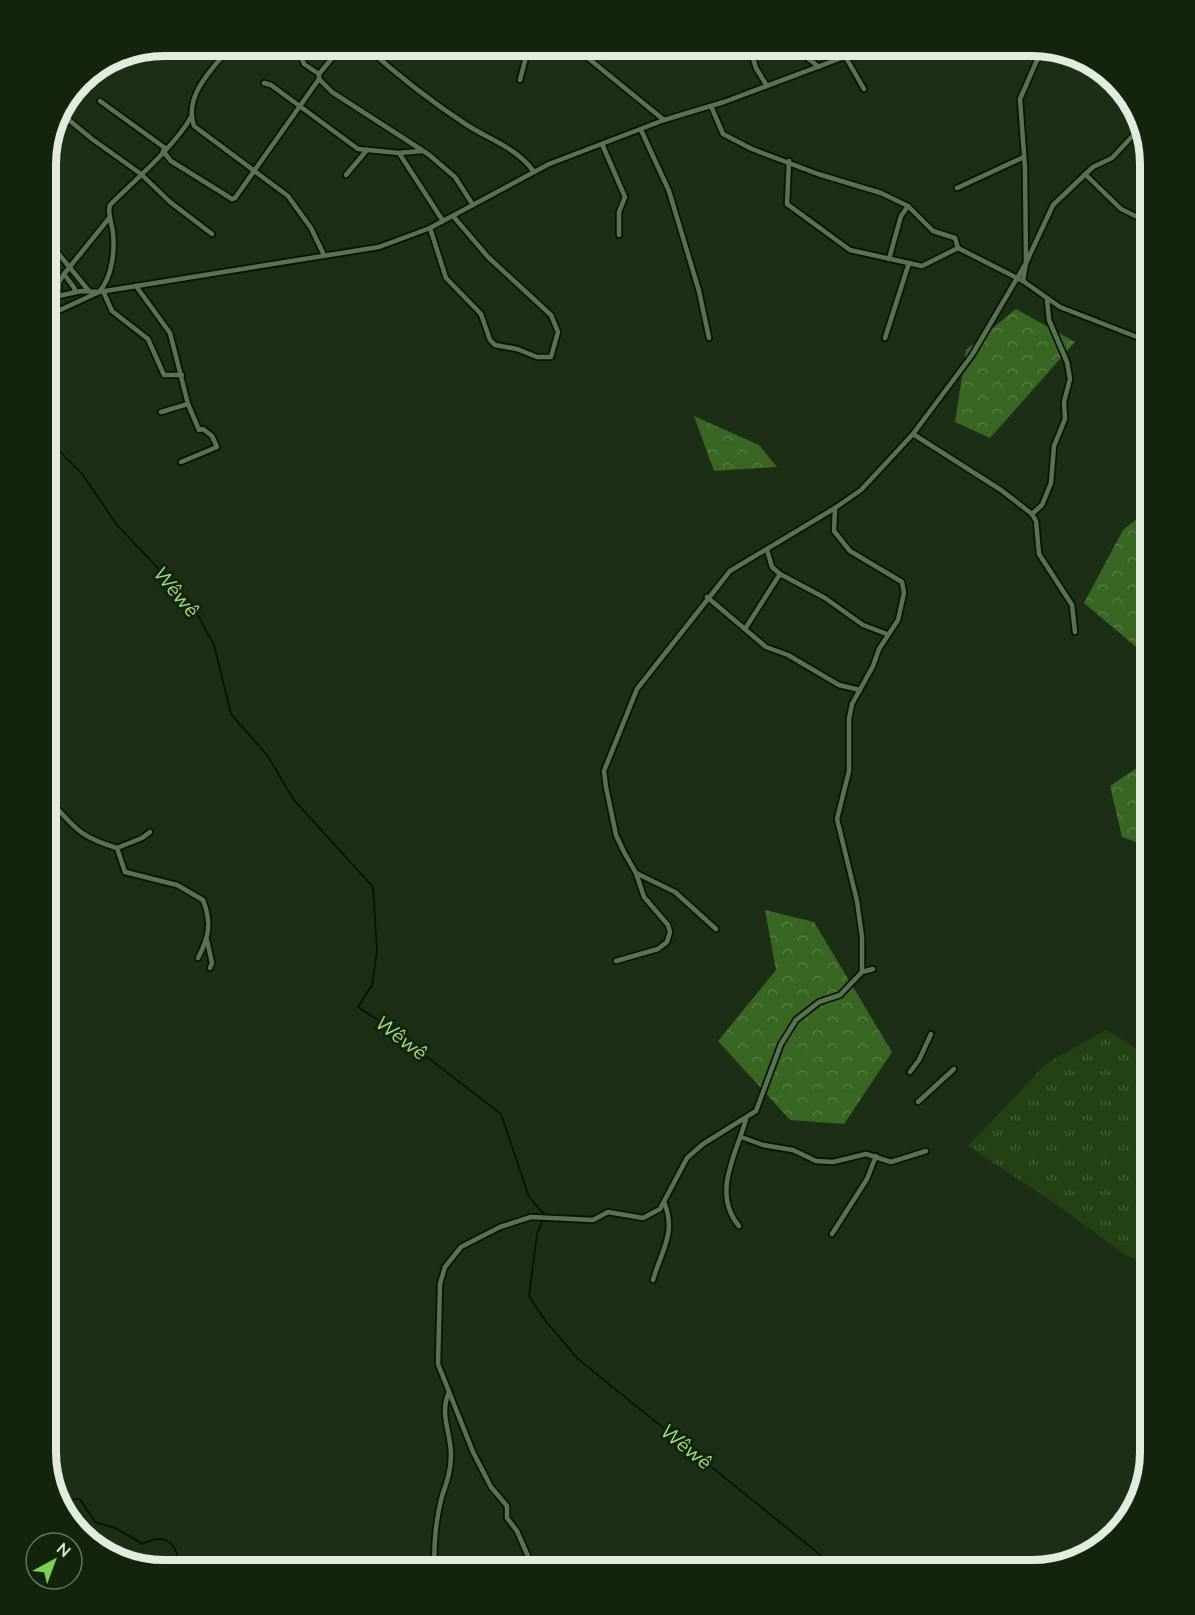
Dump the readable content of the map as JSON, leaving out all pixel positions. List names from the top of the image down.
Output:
{
  "water": ["Wêwê"],
  "north": "top right"
}
